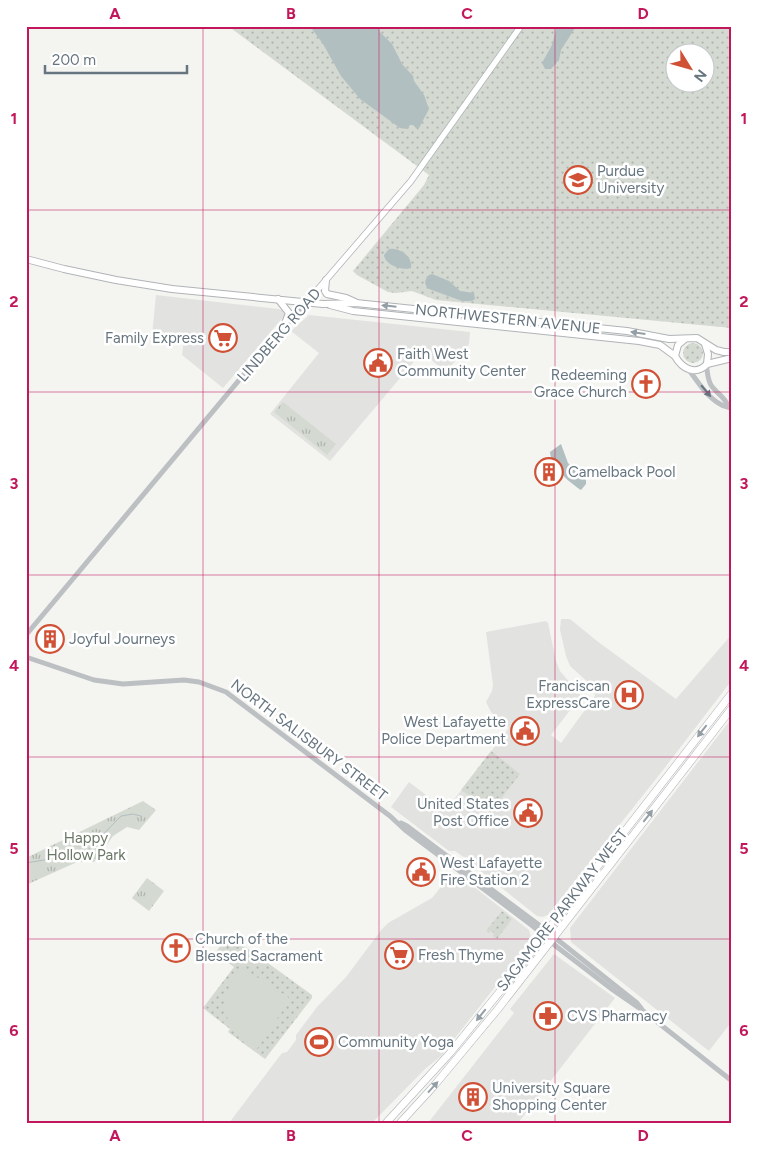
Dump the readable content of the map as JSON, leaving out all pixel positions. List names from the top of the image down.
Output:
{
  "streets": {
    "highway": ["SAGAMORE PARKWAY WEST"],
    "main road": ["NORTHWESTERN AVENUE", "LINDBERG ROAD"],
    "street": ["NORTH SALISBURY STREET"]
  },
  "crossings": [
    ["NORTHWESTERN AVENUE", "LINDBERG ROAD"],
    ["NORTH SALISBURY STREET", "SAGAMORE PARKWAY WEST"]
  ],
  "parks": ["Happy Hollow Park"],
  "places": {
    "school or university": ["Purdue University"],
    "supermarket": ["Family Express", "Fresh Thyme"],
    "public building": [
      "Faith West Community Center",
      "West Lafayette Police Department",
      "United States Post Office",
      "West Lafayette Fire Station 2"
    ],
    "church": ["Redeeming Grace Church", "Church of the Blessed Sacrament"],
    "building": ["Camelback Pool", "Joyful Journeys", "University Square Shopping Center"],
    "hospital": ["Franciscan ExpressCare"],
    "pharmacy": ["CVS Pharmacy"],
    "sports": ["Community Yoga"]
  },
  "scale_bar": "200 m",
  "north": "bottom right",
  "grid": {
    "columns": [
      "A",
      "B",
      "C",
      "D"
    ],
    "rows": [
      "1",
      "2",
      "3",
      "4",
      "5",
      "6"
    ]
  }
}
